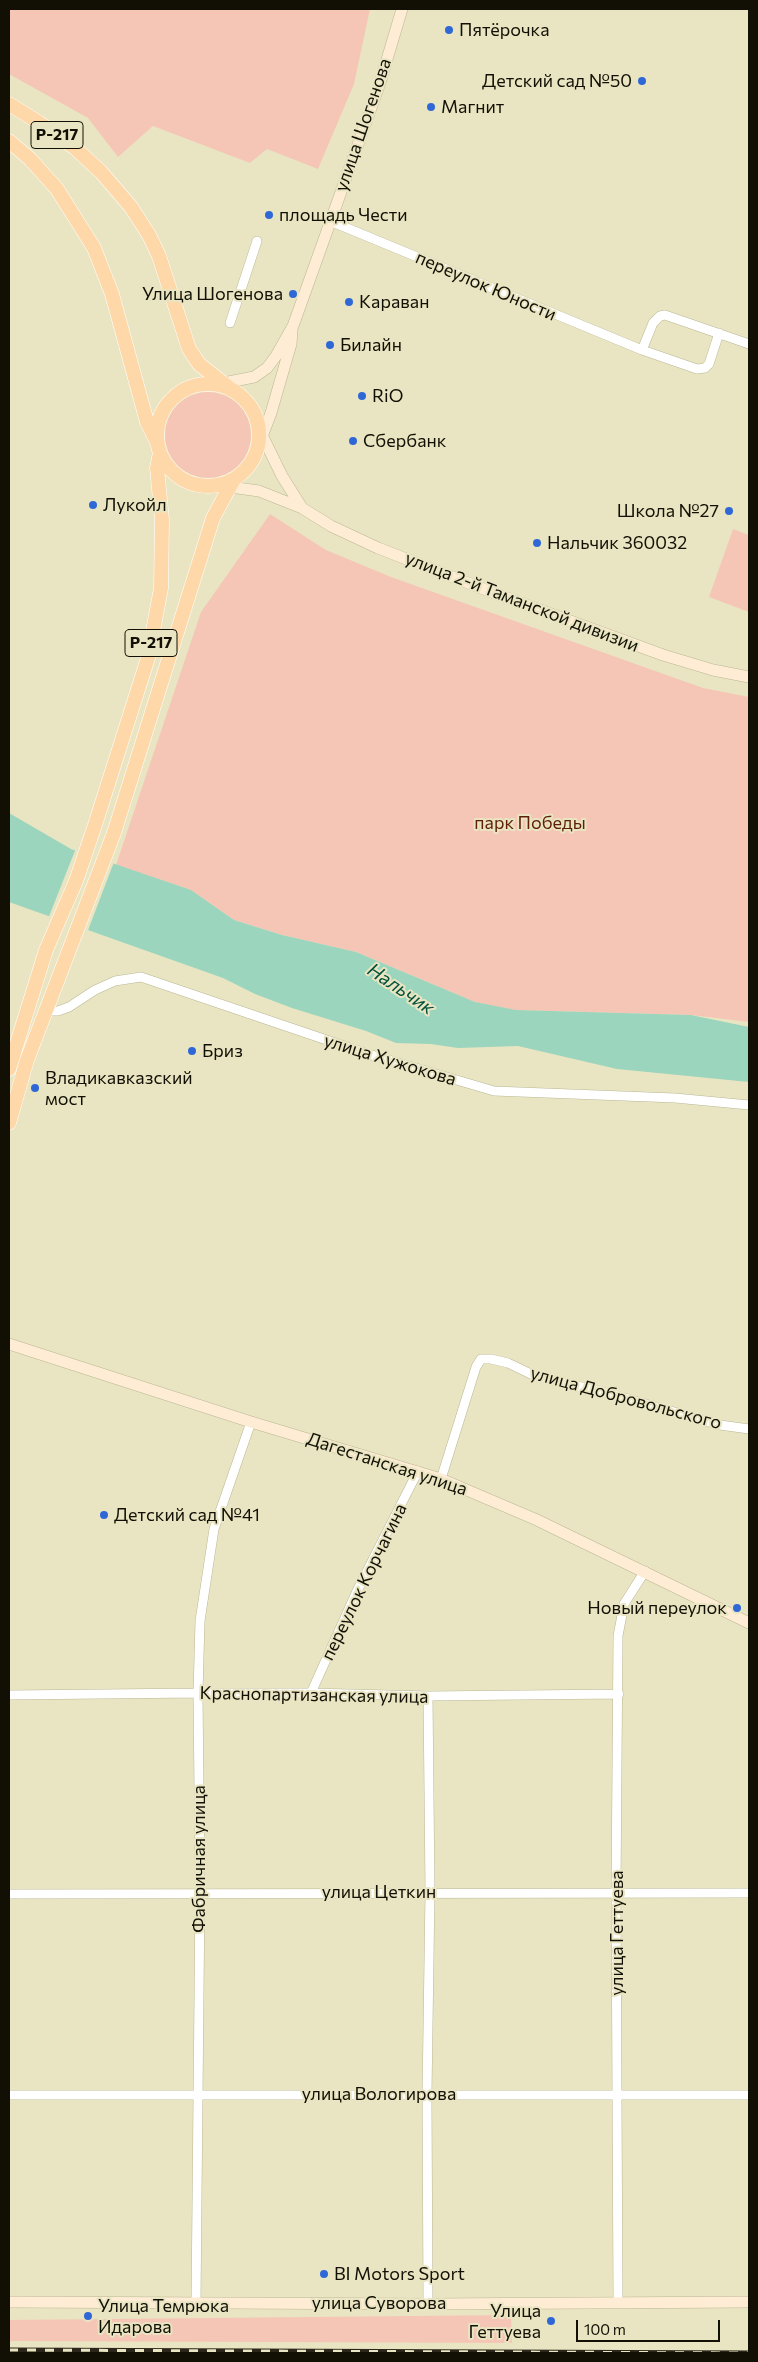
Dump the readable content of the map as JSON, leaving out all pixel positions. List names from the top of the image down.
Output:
{
  "streets": {
    "main road": ["Р-217"],
    "street": [
      "улица Шогенова",
      "переулок Юности",
      "улица 2-й Таманской дивизии",
      "улица Хужокова",
      "улица Добровольского",
      "Дагестанская улица",
      "переулок Корчагина",
      "Краснопартизанская улица",
      "Фабричная улица",
      "улица Цеткин",
      "улица Геттуева",
      "улица Вологирова",
      "улица Суворова"
    ]
  },
  "crossings": [
    ["улица Шогенова", "переулок Юности"],
    ["Р-217", "улица 2-й Таманской дивизии"],
    ["Р-217", "улица Хужокова"],
    ["улица Добровольского", "Дагестанская улица"],
    ["Дагестанская улица", "переулок Корчагина"],
    ["Дагестанская улица", "Фабричная улица"],
    ["Дагестанская улица", "улица Геттуева"],
    ["переулок Корчагина", "Краснопартизанская улица"],
    ["Краснопартизанская улица", "Фабричная улица"],
    ["Краснопартизанская улица", "улица Геттуева"],
    ["Фабричная улица", "улица Цеткин"],
    ["Фабричная улица", "улица Вологирова"],
    ["Фабричная улица", "улица Суворова"],
    ["улица Цеткин", "улица Геттуева"],
    ["улица Геттуева", "улица Вологирова"],
    ["улица Геттуева", "улица Суворова"]
  ],
  "water": ["Нальчик"],
  "parks": ["парк Победы"],
  "places": [
    "Пятёрочка",
    "Детский сад №50",
    "Магнит",
    "площадь Чести",
    "Улица Шогенова",
    "Караван",
    "Билайн",
    "RiO",
    "Сбербанк",
    "Лукойл",
    "Школа №27",
    "Нальчик 360032",
    "Бриз",
    "Владикавказский мост",
    "Детский сад №41",
    "Новый переулок",
    "BI Motors Sport",
    "Улица Темрюка Идарова",
    "Улица Геттуева"
  ],
  "scale_bar": "100 m"
}
